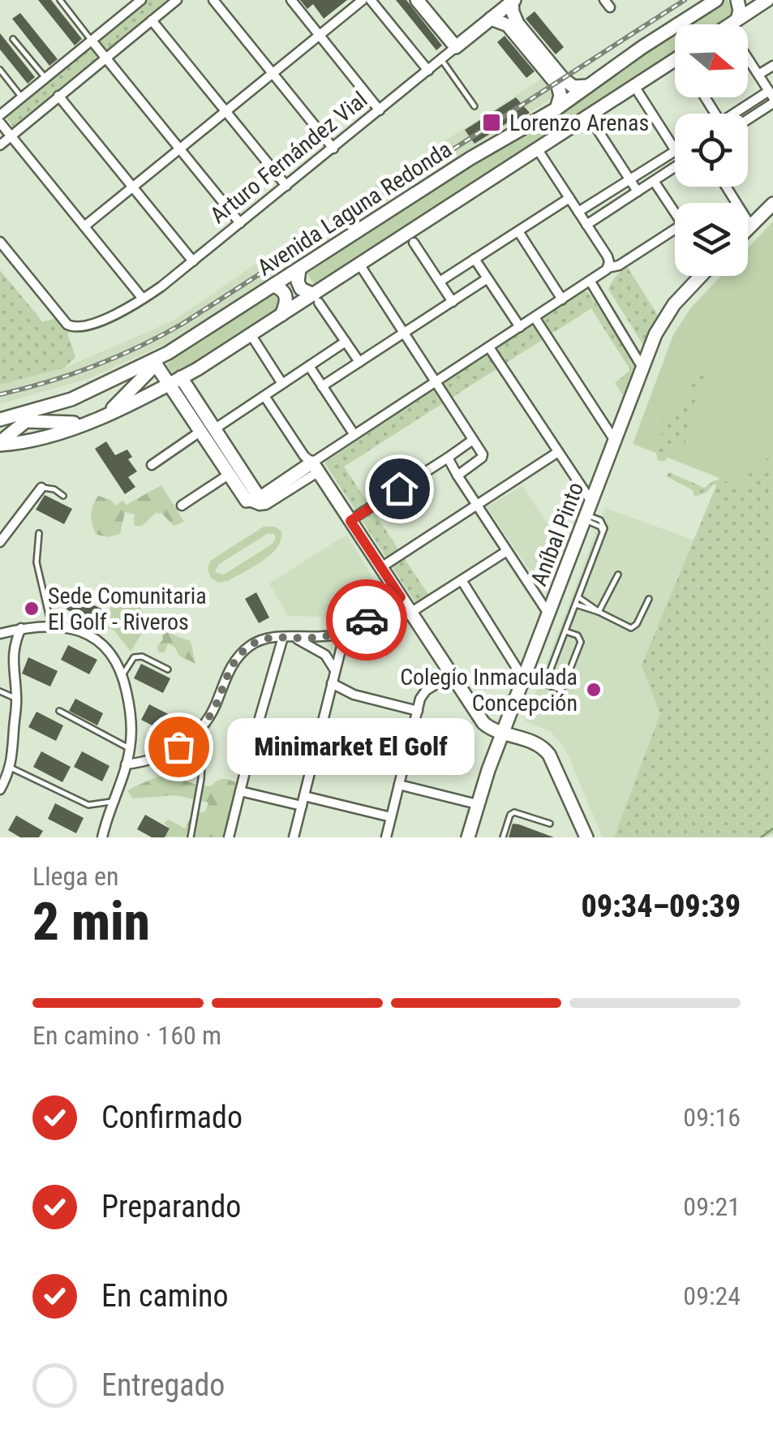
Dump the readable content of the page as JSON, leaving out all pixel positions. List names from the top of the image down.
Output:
{
  "streets": {
    "street": ["Arturo Fernández Vial", "Avenida Laguna Redonda", "Aníbal Pinto"]
  },
  "places": {
    "transit": ["Lorenzo Arenas"],
    "other": ["Sede Comunitaria El Golf - Riveros", "Colegio Inmaculada Concepción", "Minimarket El Golf"]
  },
  "north": "right",
  "page": {
    "bubble": "Minimarket El Golf",
    "heading": ["2 min", "Llega en", "09:34–09:39"],
    "bar": "En camino · 160 m",
    "list": [
      ["Confirmado", "09:16"],
      ["Preparando", "09:21"],
      ["En camino", "09:24"],
      "Entregado"
    ]
  }
}
